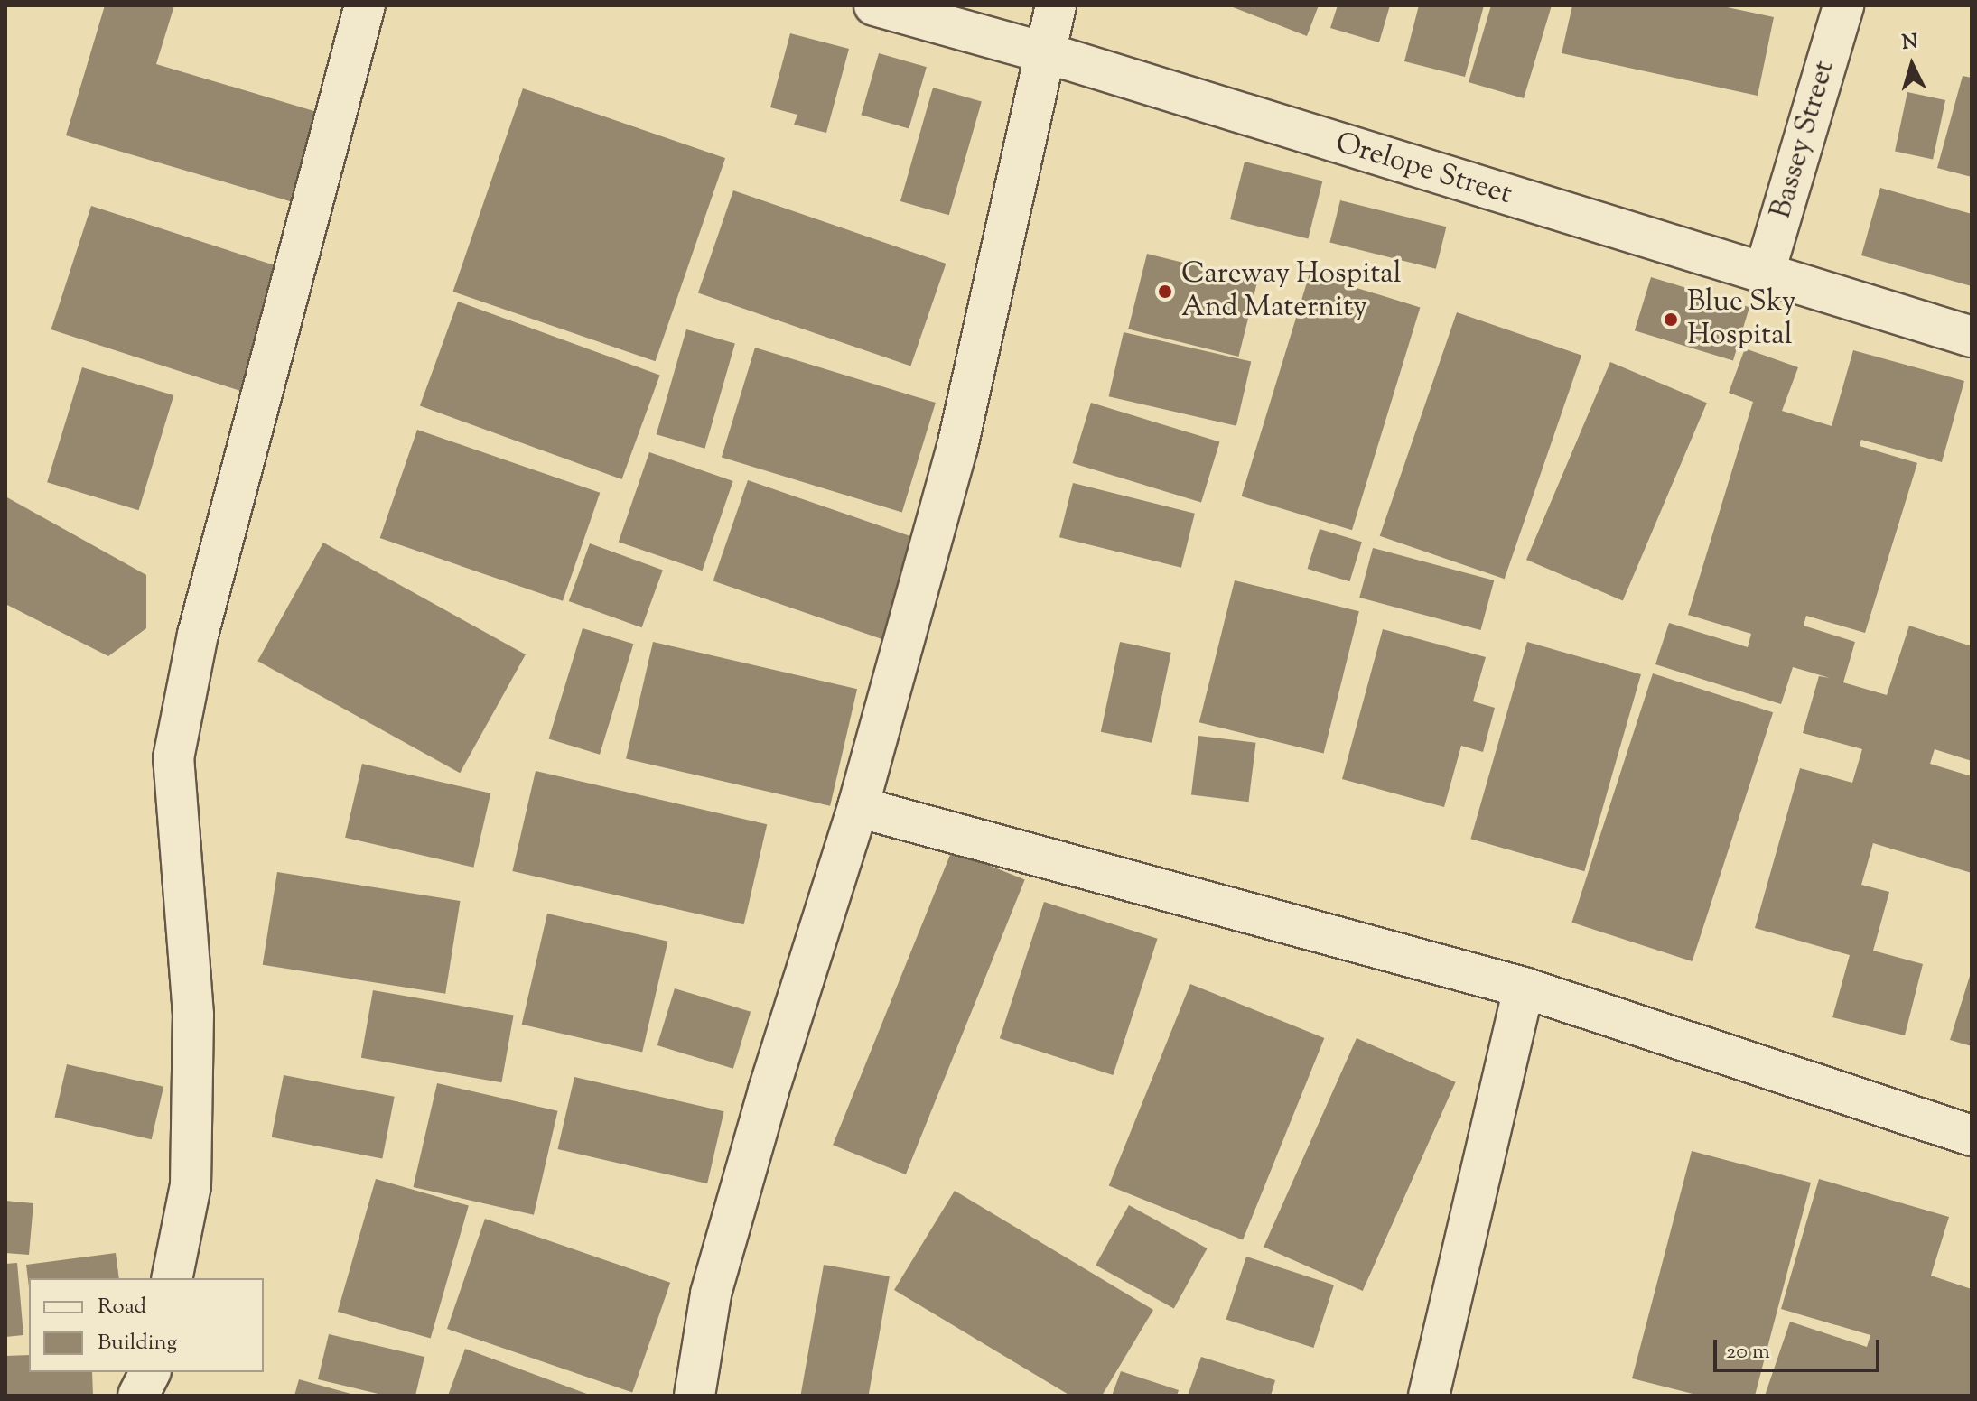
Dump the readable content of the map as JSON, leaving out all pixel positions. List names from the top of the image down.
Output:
{
  "streets": {
    "street": ["Bassey Street", "Orelope Street"]
  },
  "crossings": [
    ["Bassey Street", "Orelope Street"]
  ],
  "places": ["Careway Hospital And Maternity", "Blue Sky Hospital"],
  "legend": ["Road", "Building"],
  "scale_bar": "20 m",
  "north": "top"
}
